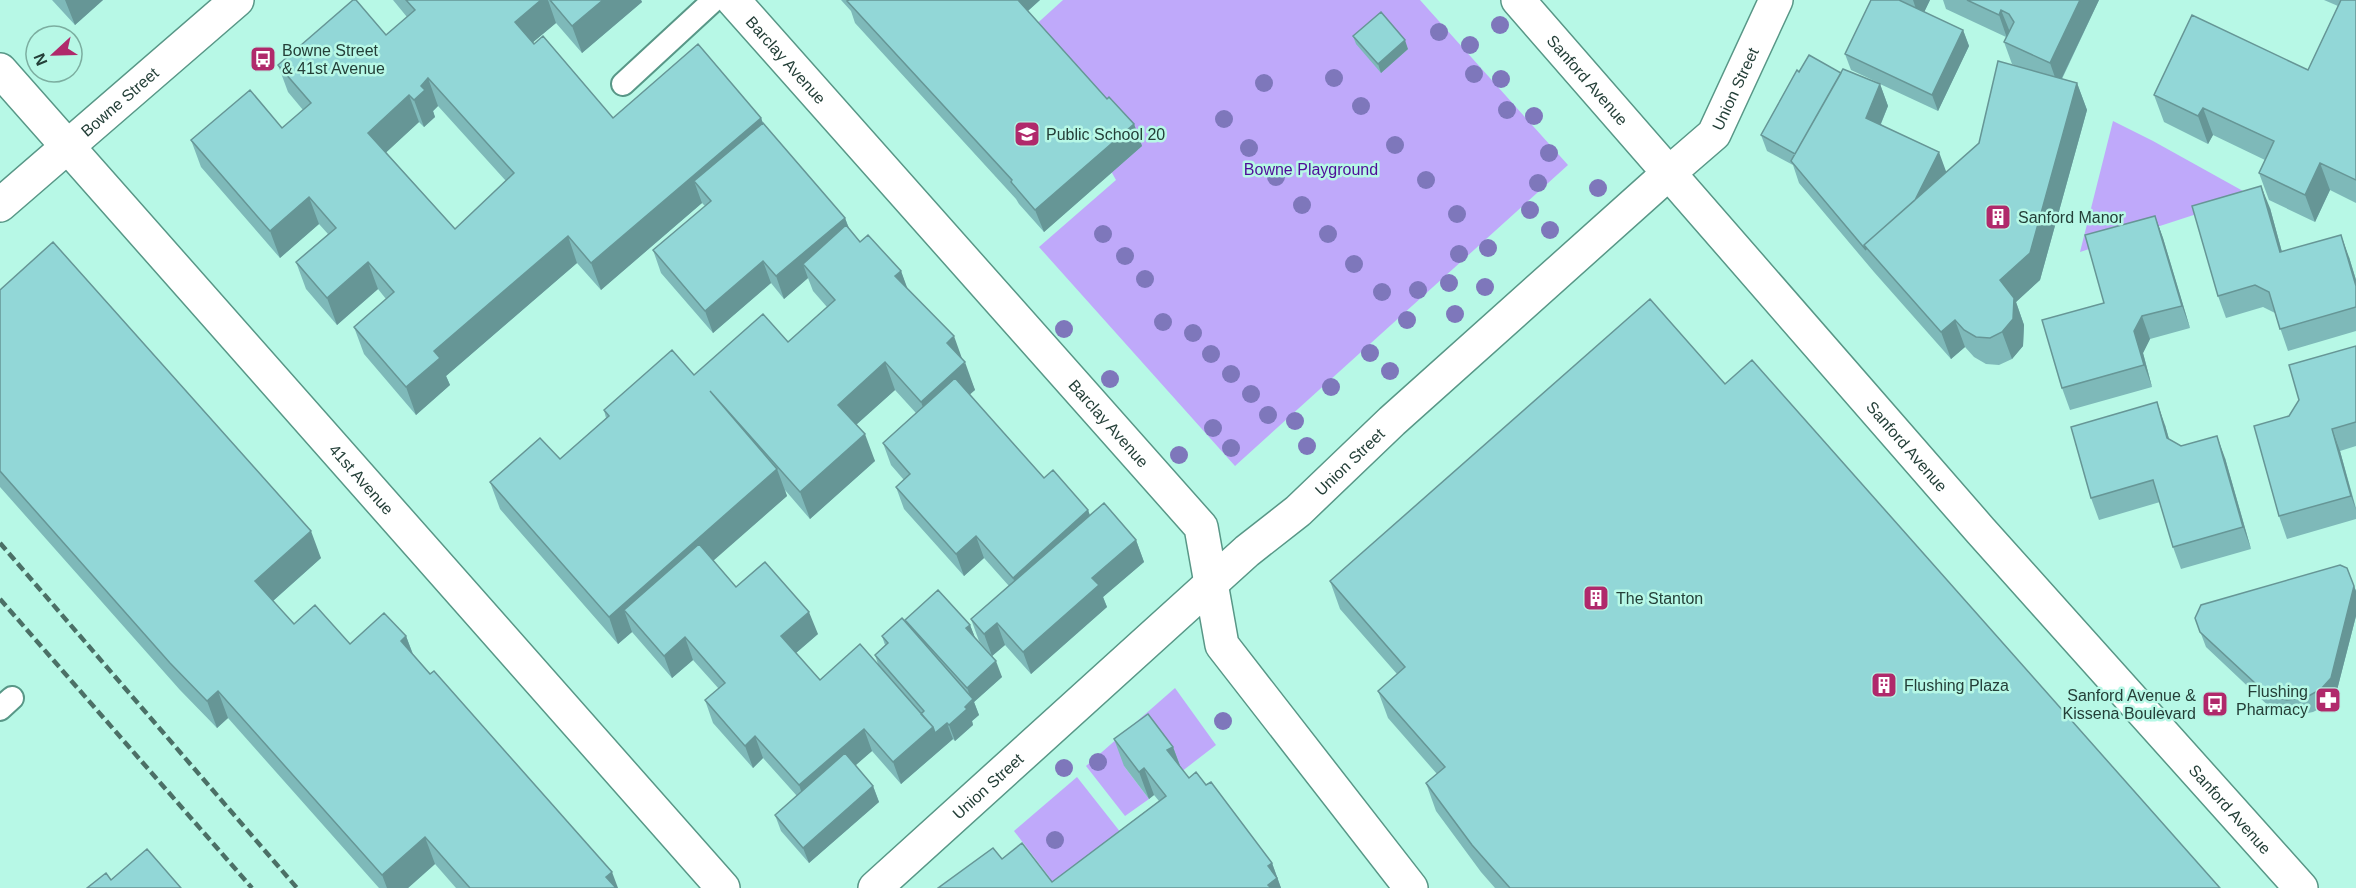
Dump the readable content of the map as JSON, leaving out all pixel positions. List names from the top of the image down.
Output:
{
  "streets": {
    "street": [
      "Barclay Avenue",
      "Sanford Avenue",
      "Union Street",
      "Bowne Street",
      "41st Avenue"
    ]
  },
  "crossings": [
    ["Barclay Avenue", "Union Street"],
    ["Sanford Avenue", "Union Street"],
    ["Bowne Street", "41st Avenue"]
  ],
  "parks": ["Bowne Playground"],
  "places": {
    "bus stop": ["Bowne Street & 41st Avenue", "Sanford Avenue & Kissena Boulevard"],
    "school or university": ["Public School 20"],
    "building": ["Sanford Manor", "The Stanton", "Flushing Plaza"],
    "pharmacy": ["Flushing Pharmacy"]
  },
  "north": "left"
}
